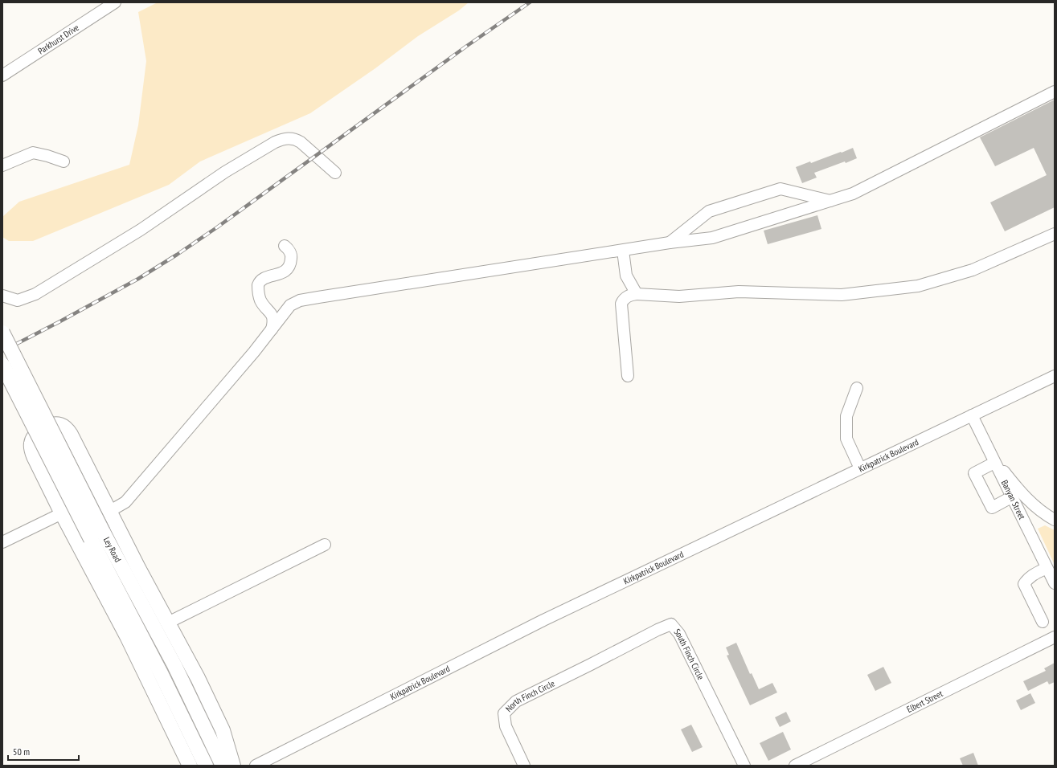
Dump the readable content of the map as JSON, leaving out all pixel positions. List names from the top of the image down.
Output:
{
  "streets": {
    "main road": ["Ley Road"],
    "street": [
      "Parkhurst Drive",
      "Kirkpatrick Boulevard",
      "Banyan Street",
      "South Finch Circle",
      "North Finch Circle",
      "Elbert Street"
    ]
  },
  "crossings": [
    ["Kirkpatrick Boulevard", "Banyan Street"],
    ["South Finch Circle", "North Finch Circle"]
  ],
  "scale_bar": "50 m"
}
